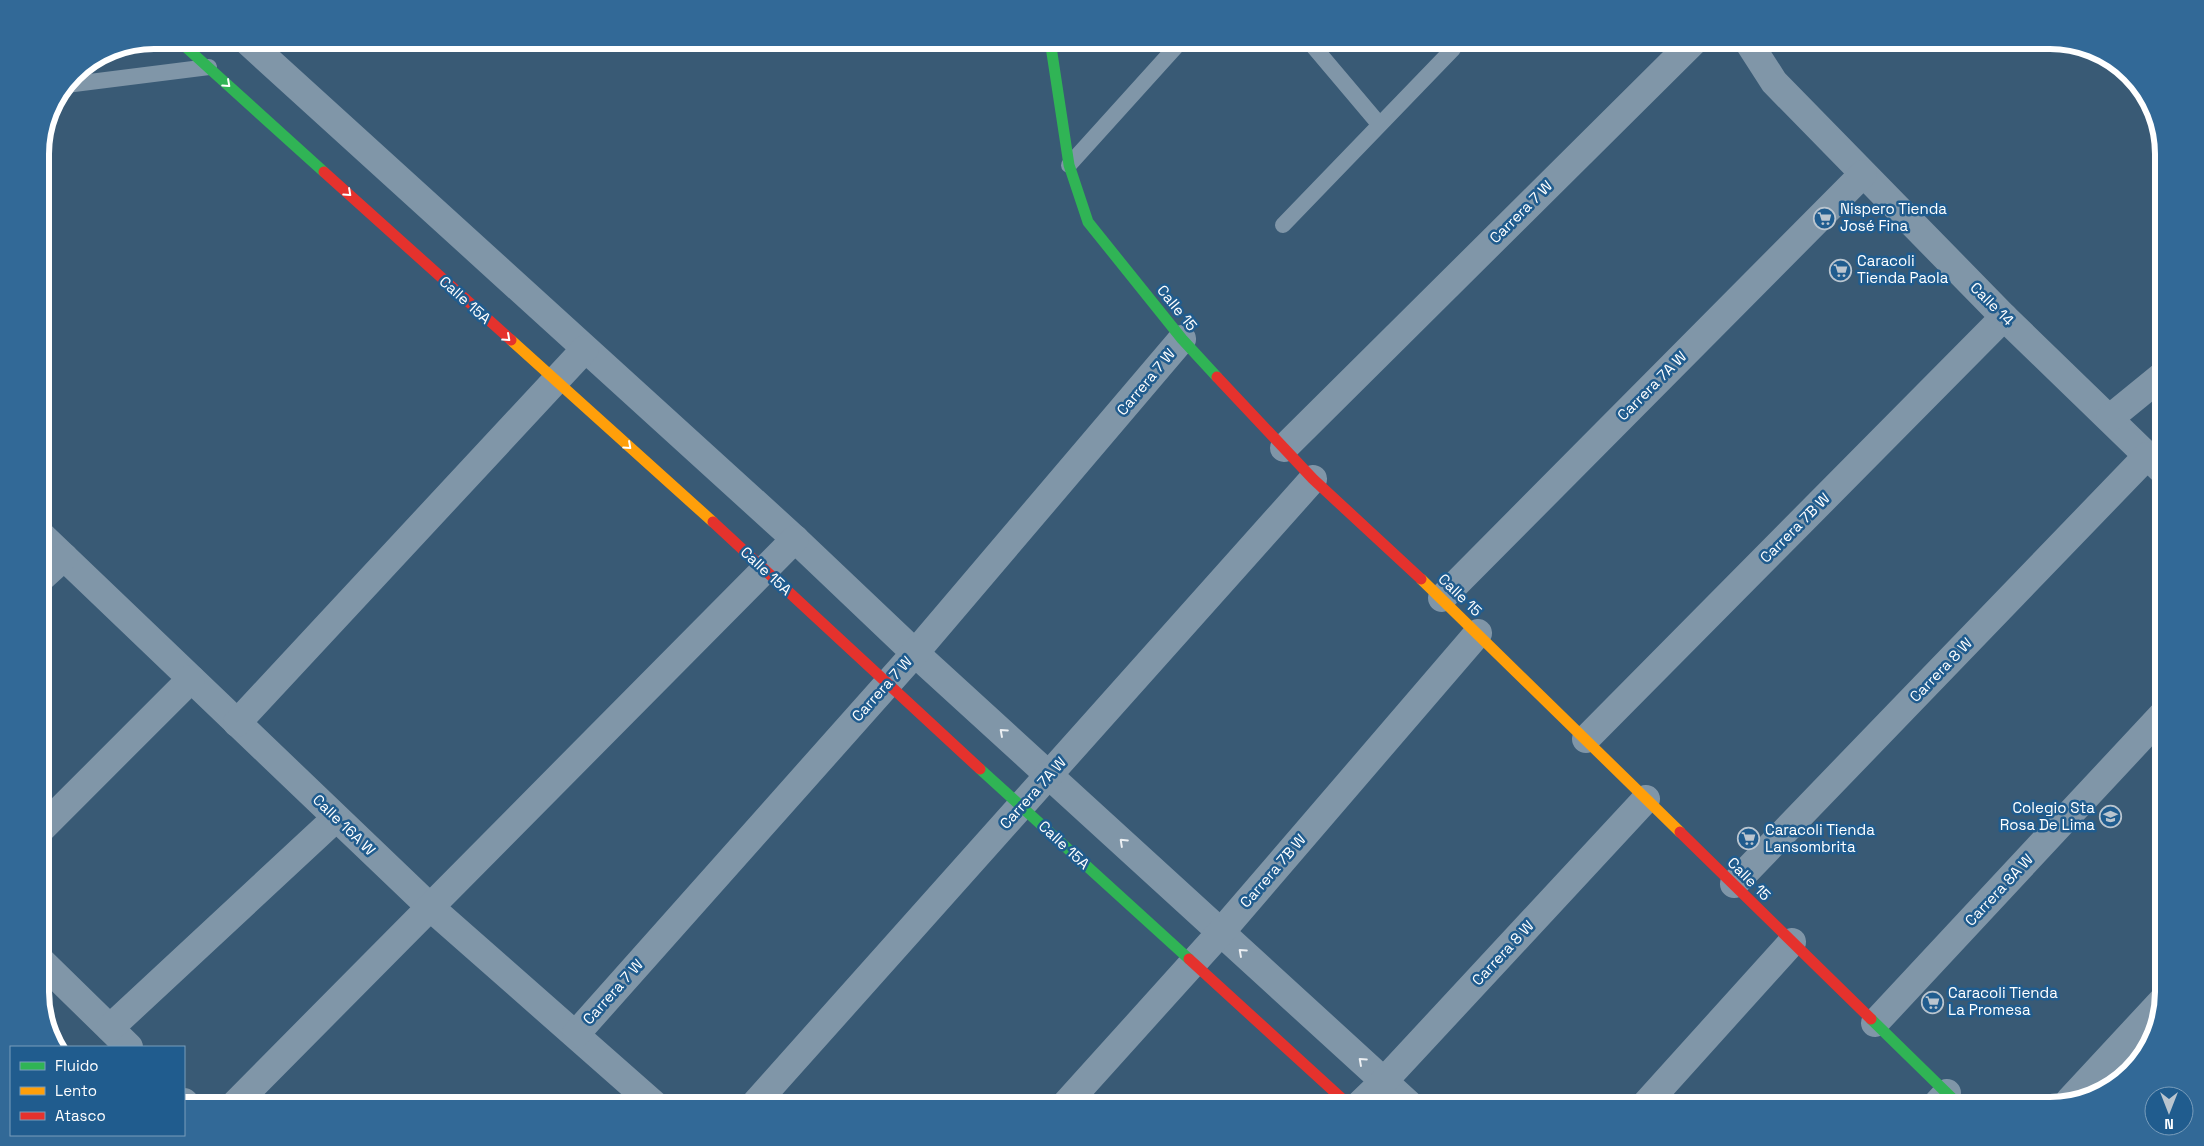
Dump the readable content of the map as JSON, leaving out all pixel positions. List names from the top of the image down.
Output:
{
  "streets": {
    "street": [
      "Carrera 7 W",
      "Calle 15A",
      "Calle 14",
      "Calle 15",
      "Carrera 7A W",
      "Carrera 7B W",
      "Carrera 8 W",
      "Calle 16A W",
      "Carrera 8A W"
    ]
  },
  "crossings": [
    ["Carrera 7 W", "Calle 15A"],
    ["Carrera 7 W", "Calle 15"],
    ["Carrera 7 W", "Calle 16A W"],
    ["Calle 15A", "Carrera 7A W"],
    ["Calle 15A", "Carrera 7B W"],
    ["Calle 14", "Carrera 7A W"],
    ["Calle 14", "Carrera 7B W"],
    ["Calle 15", "Carrera 7A W"],
    ["Calle 15", "Carrera 7B W"],
    ["Calle 15", "Carrera 8 W"],
    ["Calle 15", "Carrera 8A W"]
  ],
  "places": {
    "supermarket": [
      "Nispero Tienda José Fina",
      "Caracoli Tienda Paola",
      "Caracoli Tienda Lansombrita",
      "Caracoli Tienda La Promesa"
    ],
    "school or university": ["Colegio Sta Rosa De Lima"]
  },
  "legend": ["Fluido", "Lento", "Atasco"],
  "north": "bottom"
}
